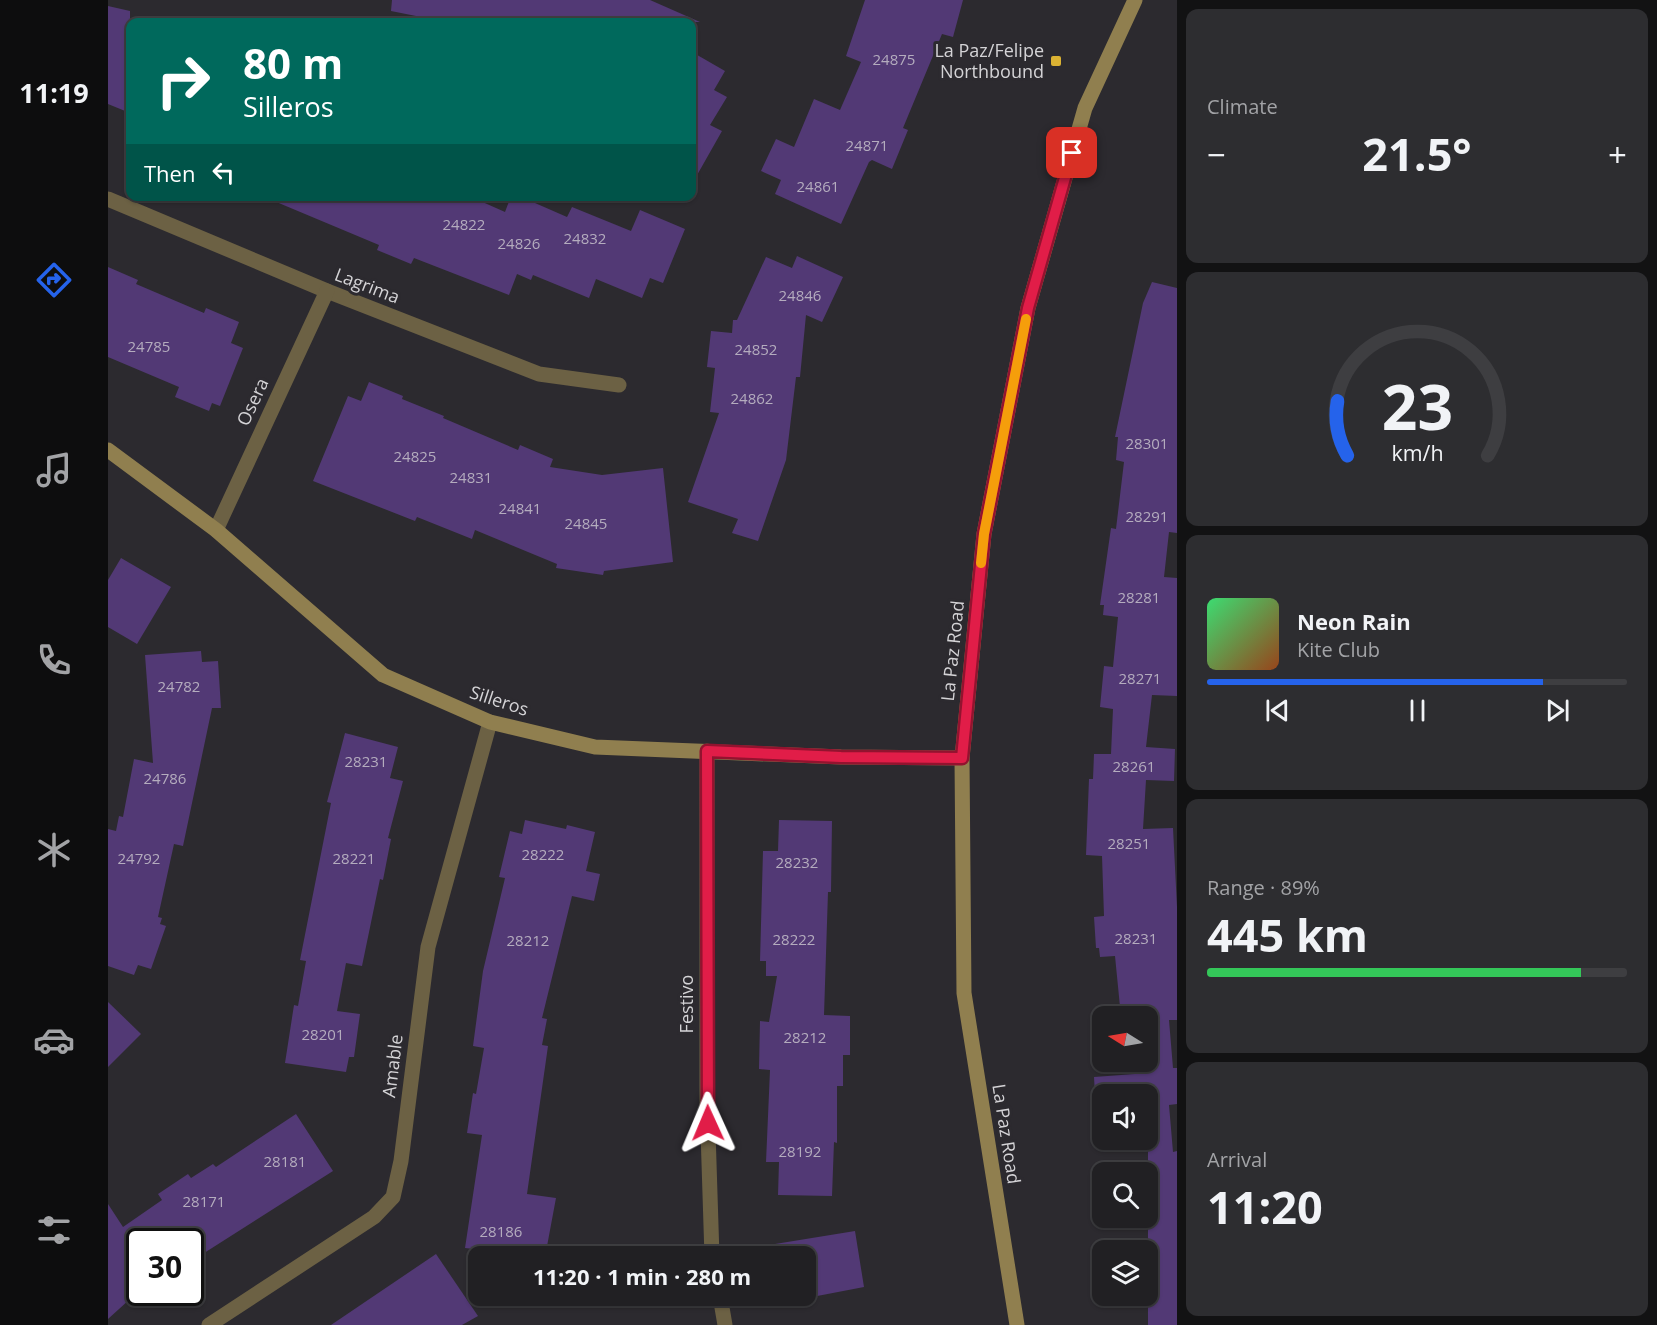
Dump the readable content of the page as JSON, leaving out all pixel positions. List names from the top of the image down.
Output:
{
  "streets": {
    "main road": ["La Paz Road", "Silleros"],
    "street": [
      "Lagrima",
      "Osera",
      "Festivo",
      "Amable"
    ]
  },
  "crossings": [
    ["Lagrima", "Osera"],
    ["Osera", "Silleros"],
    ["La Paz Road", "Silleros"],
    ["Silleros", "Festivo"],
    ["Silleros", "Amable"]
  ],
  "places": {
    "transit": ["La Paz/Felipe Northbound"]
  },
  "house_numbers": [
    "24875",
    "24871",
    "24861",
    "24822",
    "24832",
    "24826",
    "24846",
    "24785",
    "24852",
    "24862",
    "28301",
    "24825",
    "24831",
    "24841",
    "28291",
    "24845",
    "28281",
    "28271",
    "24782",
    "28231",
    "28261",
    "24786",
    "28251",
    "28222",
    "24792",
    "28221",
    "28232",
    "28231",
    "28222",
    "28212",
    "28201",
    "28212",
    "28192",
    "28181",
    "28171",
    "28186"
  ],
  "north": "left",
  "page": {
    "tabs": "11:19",
    "tile": [
      "Climate",
      ["Range · 89%", "445 km"],
      ["Arrival", "11:20"]
    ],
    "turn": ["80 m", "Silleros"],
    "heat": ["−", "21.5°", "+"],
    "then": "Then",
    "song": ["Neon Rain", "Kite Club"],
    "limit": "30",
    "trip": "11:20 · 1 min · 280 m",
    "gauge": ["23", "km/h"]
  }
}
